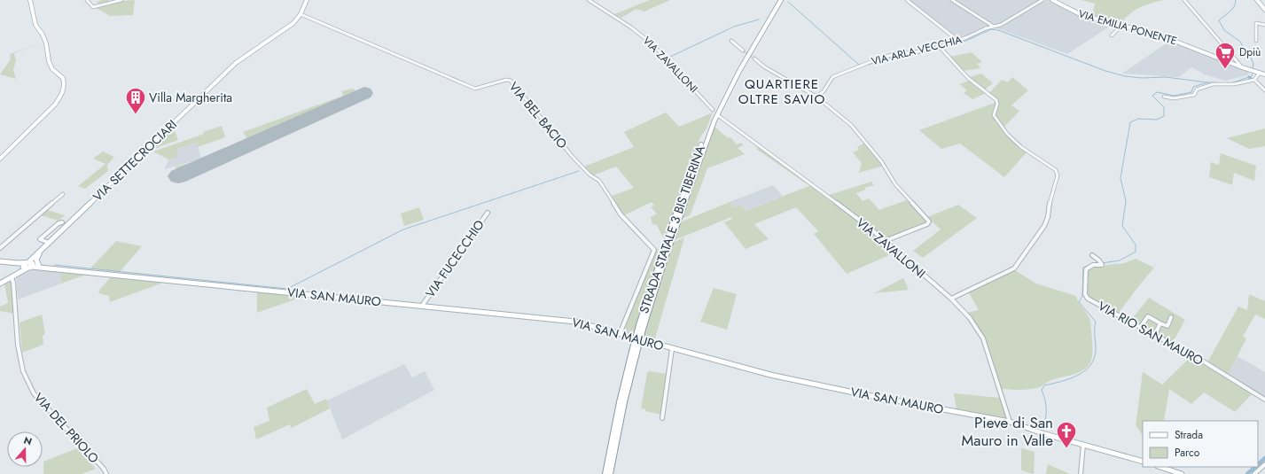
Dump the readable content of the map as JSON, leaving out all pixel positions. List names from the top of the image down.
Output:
{
  "streets": {
    "highway": ["STRADA STATALE 3 BIS TIBERINA"],
    "main road": ["VIA EMILIA PONENTE", "VIA SETTECROCIARI", "VIA SAN MAURO"],
    "street": [
      "VIA ARLA VECCHIA",
      "VIA ZAVALLONI",
      "VIA BEL BACIO",
      "VIA FUCECCHIO",
      "VIA RIO SAN MAURO",
      "VIA DEL PRIOLO"
    ]
  },
  "crossings": [
    ["VIA ZAVALLONI", "VIA SAN MAURO"],
    ["VIA BEL BACIO", "VIA SETTECROCIARI"],
    ["VIA BEL BACIO", "VIA SAN MAURO"],
    ["VIA SETTECROCIARI", "VIA SAN MAURO"],
    ["VIA SETTECROCIARI", "VIA DEL PRIOLO"],
    ["VIA FUCECCHIO", "VIA SAN MAURO"]
  ],
  "districts": ["QUARTIERE OLTRE SAVIO"],
  "places": {
    "supermarket": ["Dpiù"],
    "building": ["Villa Margherita"],
    "church": ["Pieve di San Mauro in Valle"]
  },
  "legend": ["Strada", "Parco"],
  "north": "top"
}
